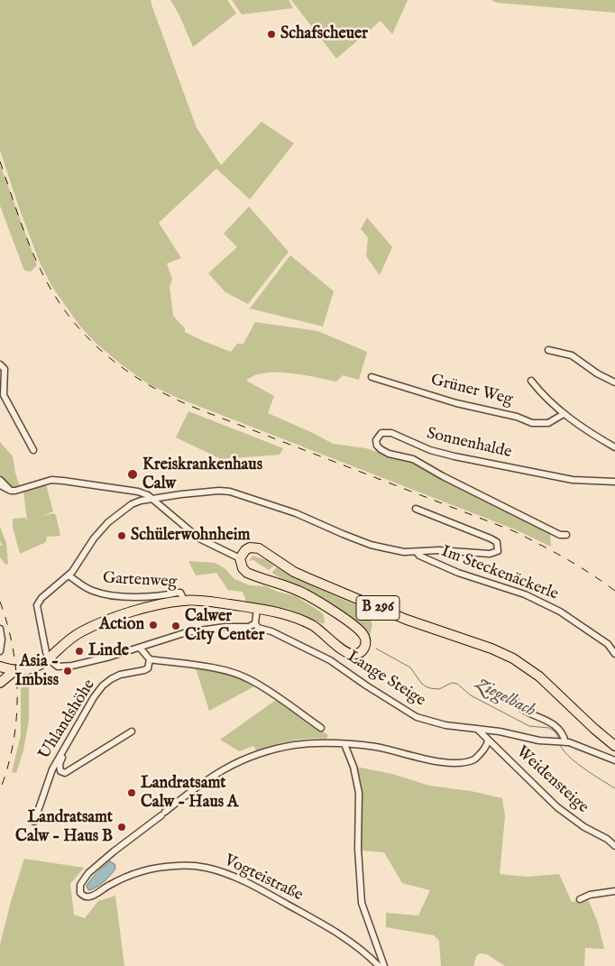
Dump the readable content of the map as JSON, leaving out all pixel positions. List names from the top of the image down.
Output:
{
  "streets": {
    "main road": ["B 296"],
    "street": [
      "Grüner Weg",
      "Sonnenhalde",
      "Im Steckenäckerle",
      "Gartenweg",
      "Lange Steige",
      "Uhlandshöhe",
      "Weidensteige",
      "Vogteistraße"
    ]
  },
  "crossings": [
    ["Gartenweg", "B 296"],
    ["Lange Steige", "Weidensteige"],
    ["Weidensteige", "Vogteistraße"]
  ],
  "water": ["Ziegelbach"],
  "places": [
    "Schafscheuer",
    "Kreiskrankenhaus Calw",
    "Schülerwohnheim",
    "Action",
    "Calwer City Center",
    "Linde",
    "Asia - Imbiss",
    "Landratsamt Calw - Haus A",
    "Landratsamt Calw - Haus B"
  ]
}
